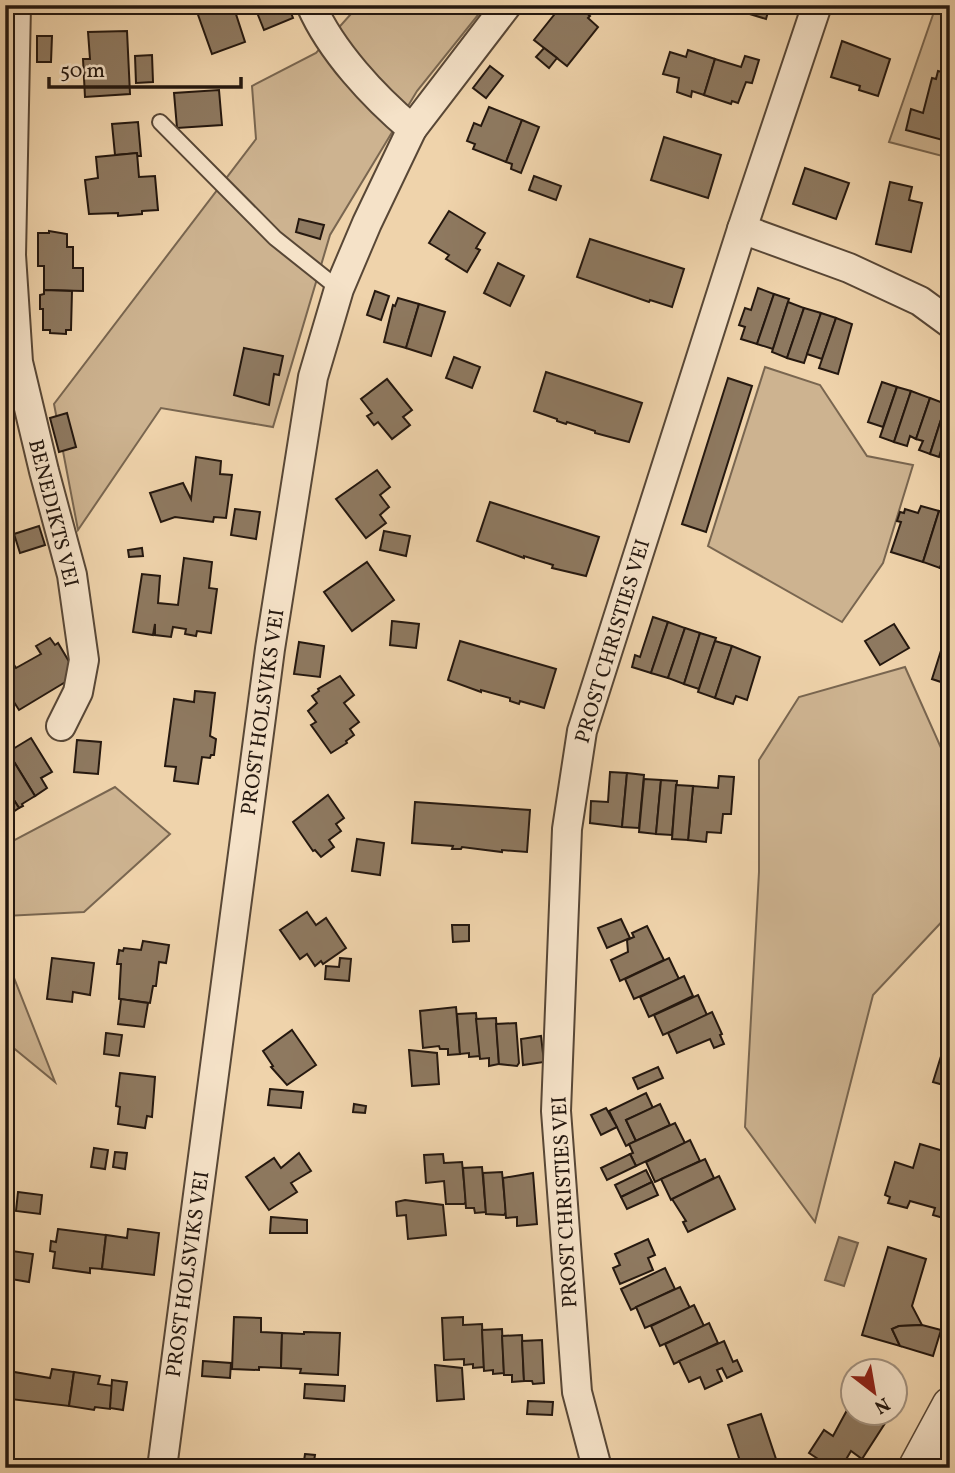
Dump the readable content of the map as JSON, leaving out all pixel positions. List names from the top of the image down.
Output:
{
  "streets": {
    "street": ["BENEDIKTS VEI", "PROST CHRISTIES VEI", "PROST HOLSVIKS VEI"]
  },
  "scale_bar": "50 m",
  "north": "bottom right"
}
